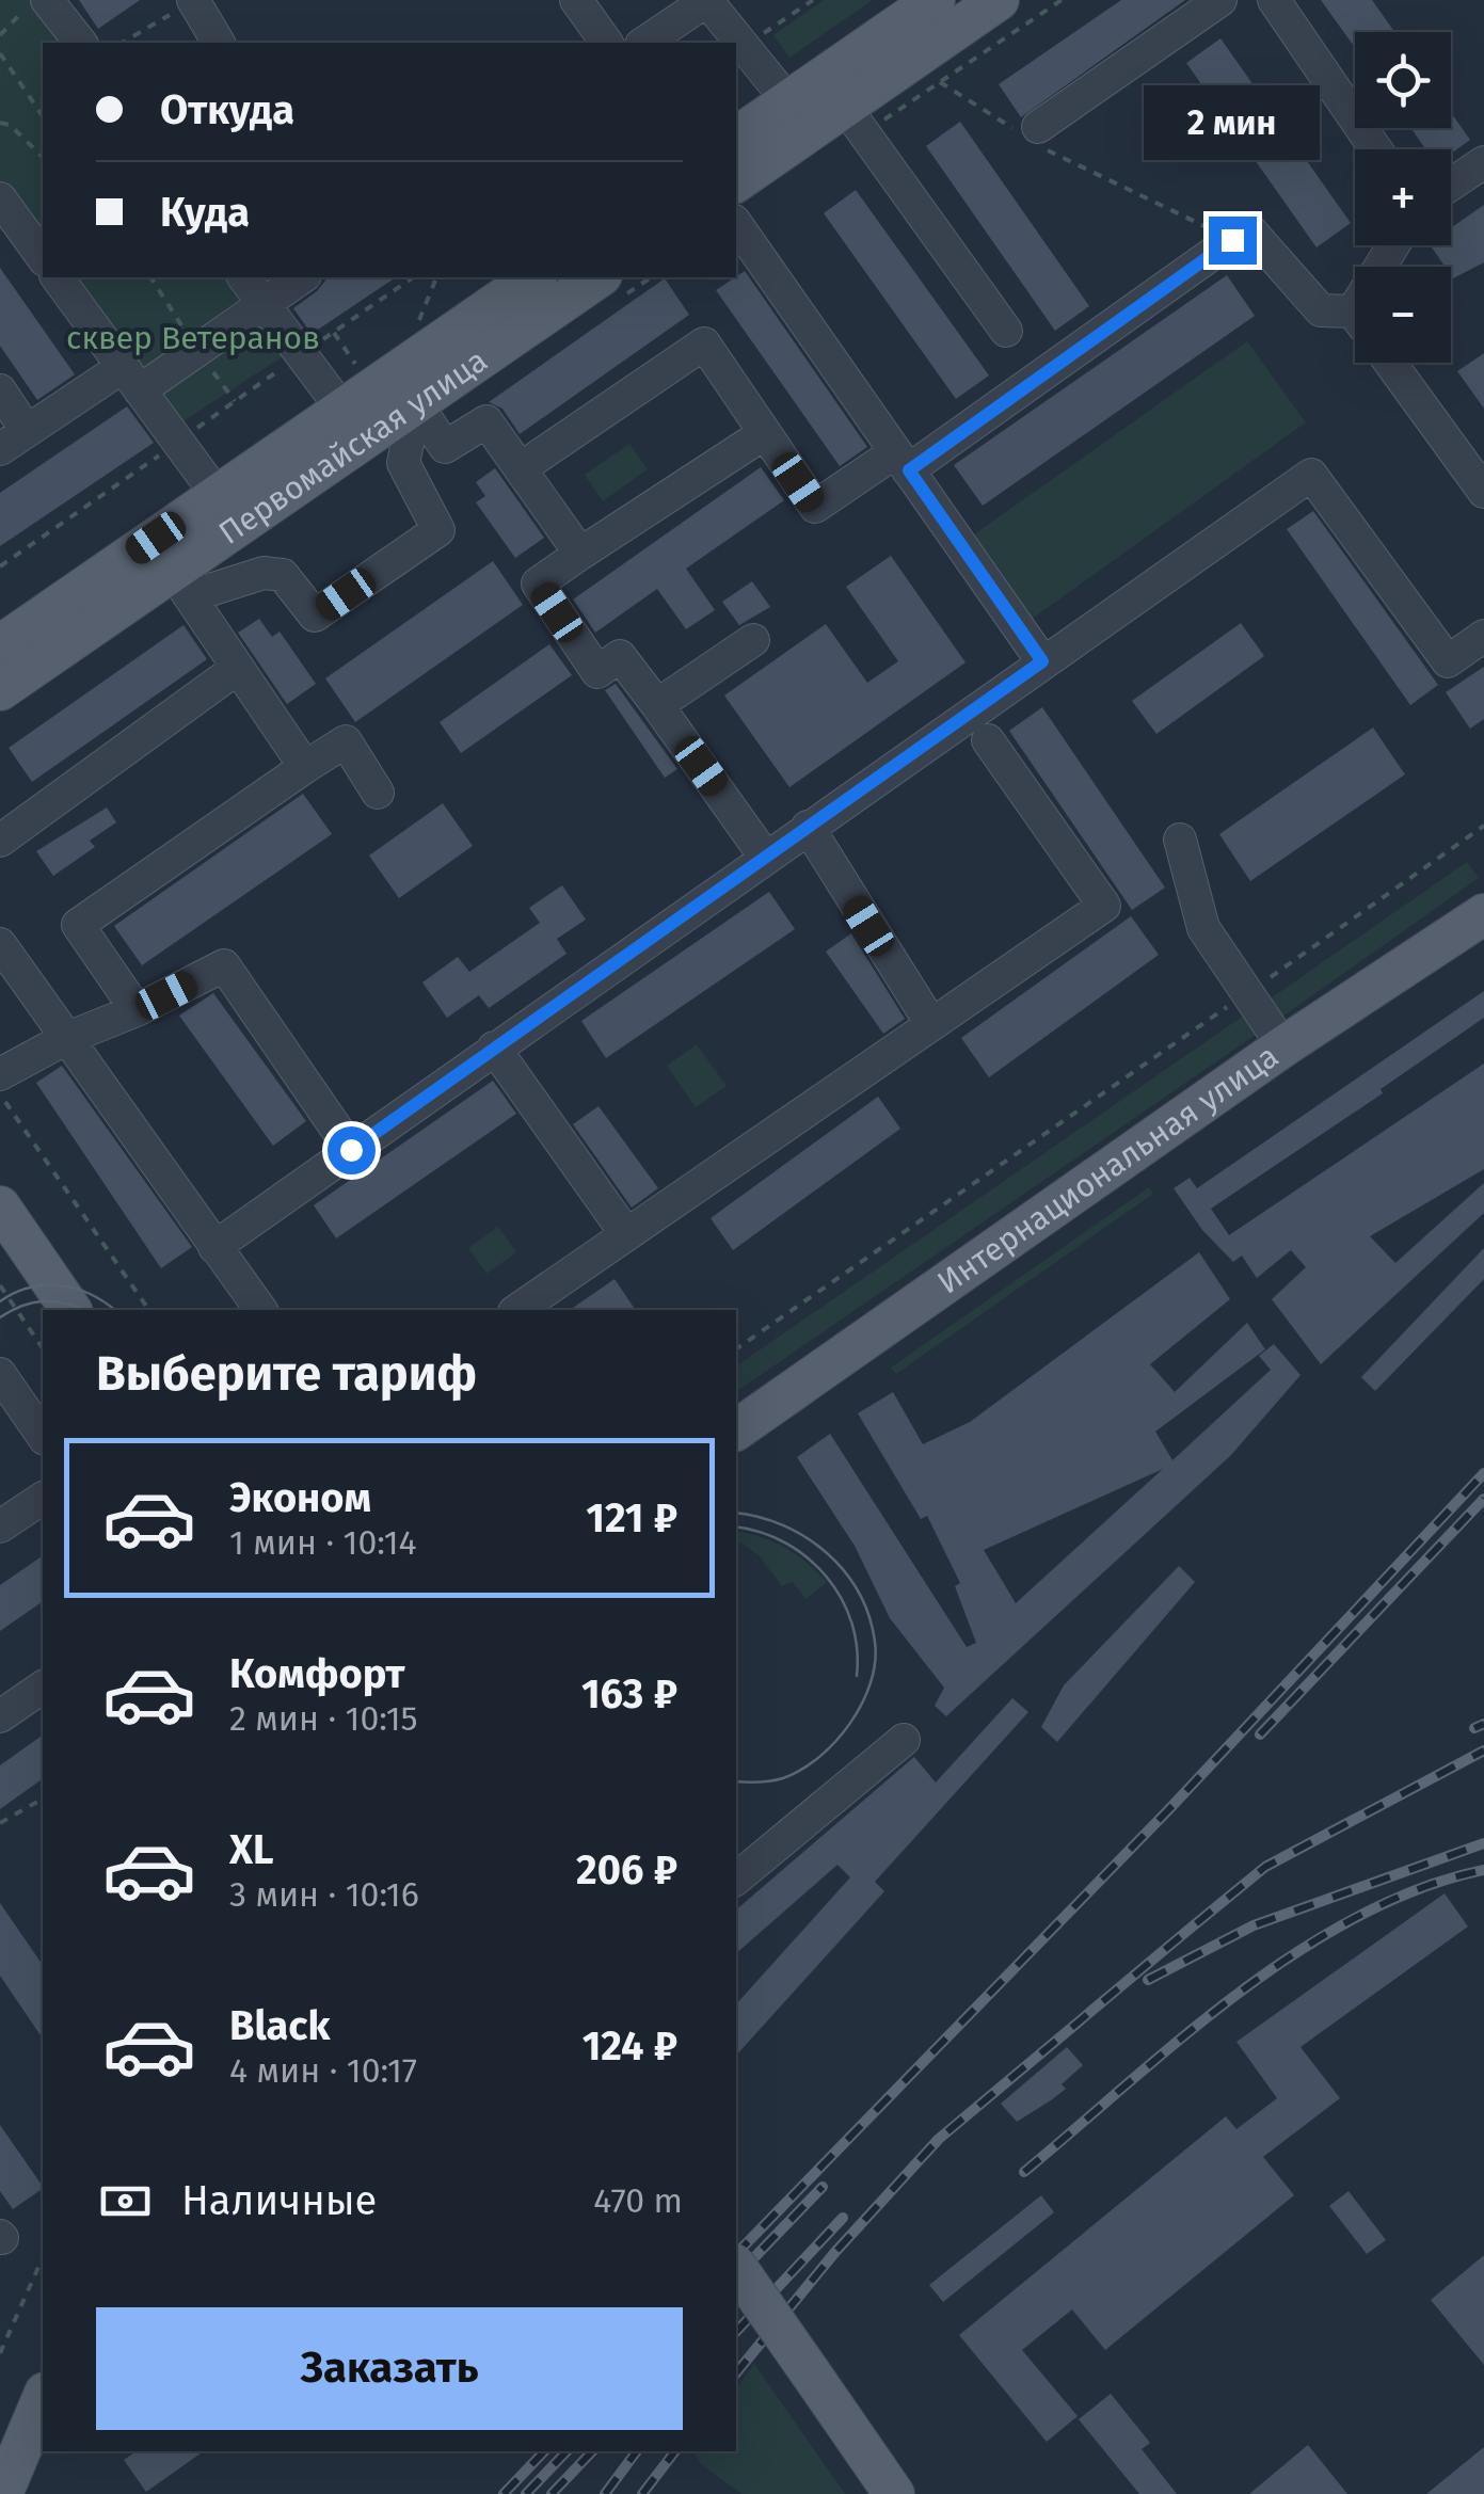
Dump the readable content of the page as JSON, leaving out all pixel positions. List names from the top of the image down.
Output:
{
  "streets": {
    "main road": ["Первомайская улица", "Интернациональная улица"]
  },
  "parks": ["сквер Ветеранов"],
  "page": {
    "map_buttons": ["+", "−"],
    "banner": ["Откуда", "Куда"],
    "bubble": "2 мин",
    "heading": "Выберите тариф",
    "list": [
      {
        "name": "Эконом",
        "note": "1 мин · 10:14",
        "value": "121 ₽"
      },
      {
        "name": "Комфорт",
        "note": "2 мин · 10:15",
        "value": "163 ₽"
      },
      {
        "name": "XL",
        "note": "3 мин · 10:16",
        "value": "206 ₽"
      },
      {
        "name": "Black",
        "note": "4 мин · 10:17",
        "value": "124 ₽"
      }
    ],
    "pay": ["Наличные", "470 m"],
    "buttons": "Заказать"
  }
}
